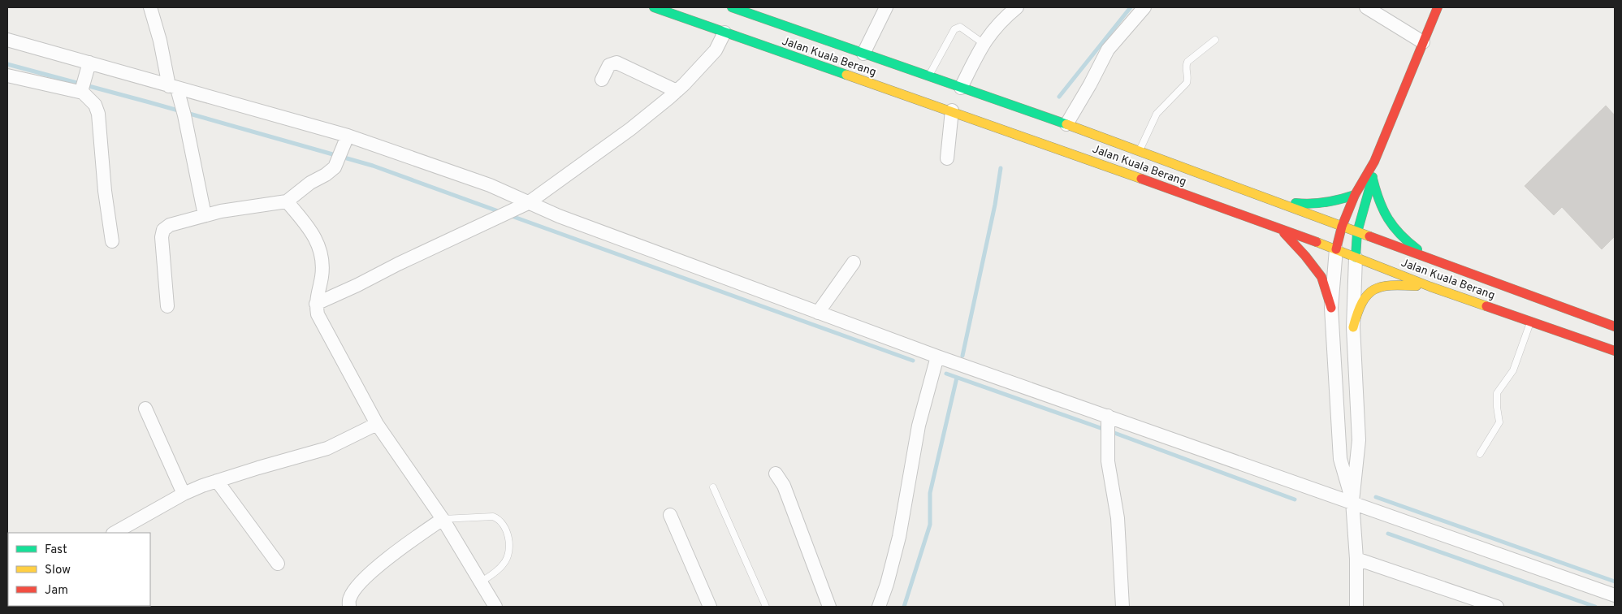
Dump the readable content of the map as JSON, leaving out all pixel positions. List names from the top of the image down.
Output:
{
  "streets": {
    "main road": ["Jalan Kuala Berang"]
  },
  "legend": ["Fast", "Slow", "Jam"]
}
